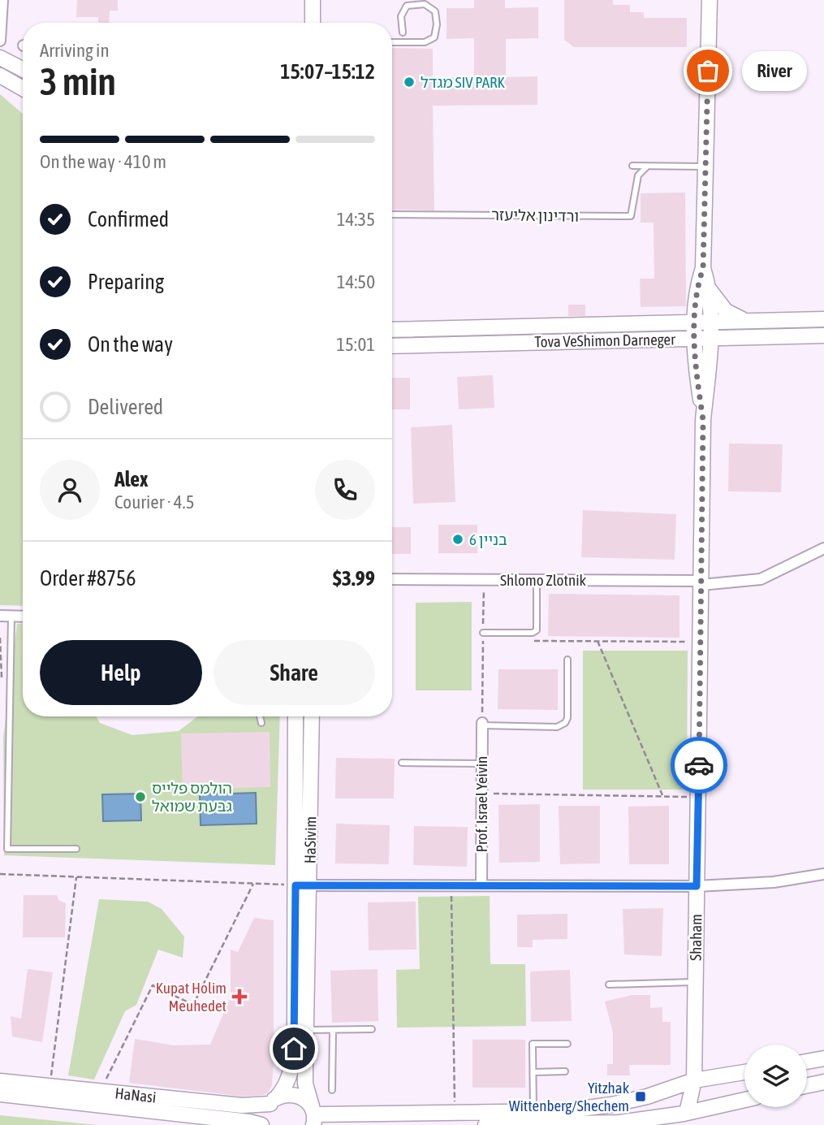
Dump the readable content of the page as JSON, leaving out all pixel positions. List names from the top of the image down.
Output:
{
  "streets": {
    "street": [
      "Tova VeShimon Darneger",
      "Shlomo Zlotnik",
      "Prof. Israel Yeivin",
      "HaSivim",
      "Shaham",
      "HaNasi"
    ],
    "lane": ["ורדינון אליעזר"]
  },
  "crossings": [
    ["Tova VeShimon Darneger", "Shaham"],
    ["Shlomo Zlotnik", "Shaham"],
    ["HaSivim", "HaNasi"]
  ],
  "places": {
    "other": [
      "River",
      "מגדל SIV PARK",
      "בניין 6",
      "הולמס פלייס גבעת שמואל"
    ],
    "health": ["Kupat Holim Meuhedet"],
    "transit": ["Yitzhak Wittenberg/Shechem"]
  },
  "page": {
    "heading": ["3 min", "Arriving in", "15:07–15:12"],
    "panel": [
      "Alex",
      "Courier · 4.5",
      "Order #8756",
      "$3.99"
    ],
    "bubble": "River",
    "bar": "On the way · 410 m",
    "list": [
      ["Confirmed", "14:35"],
      ["Preparing", "14:50"],
      ["On the way", "15:01"],
      "Delivered"
    ],
    "buttons": ["Help", "Share"]
  }
}
